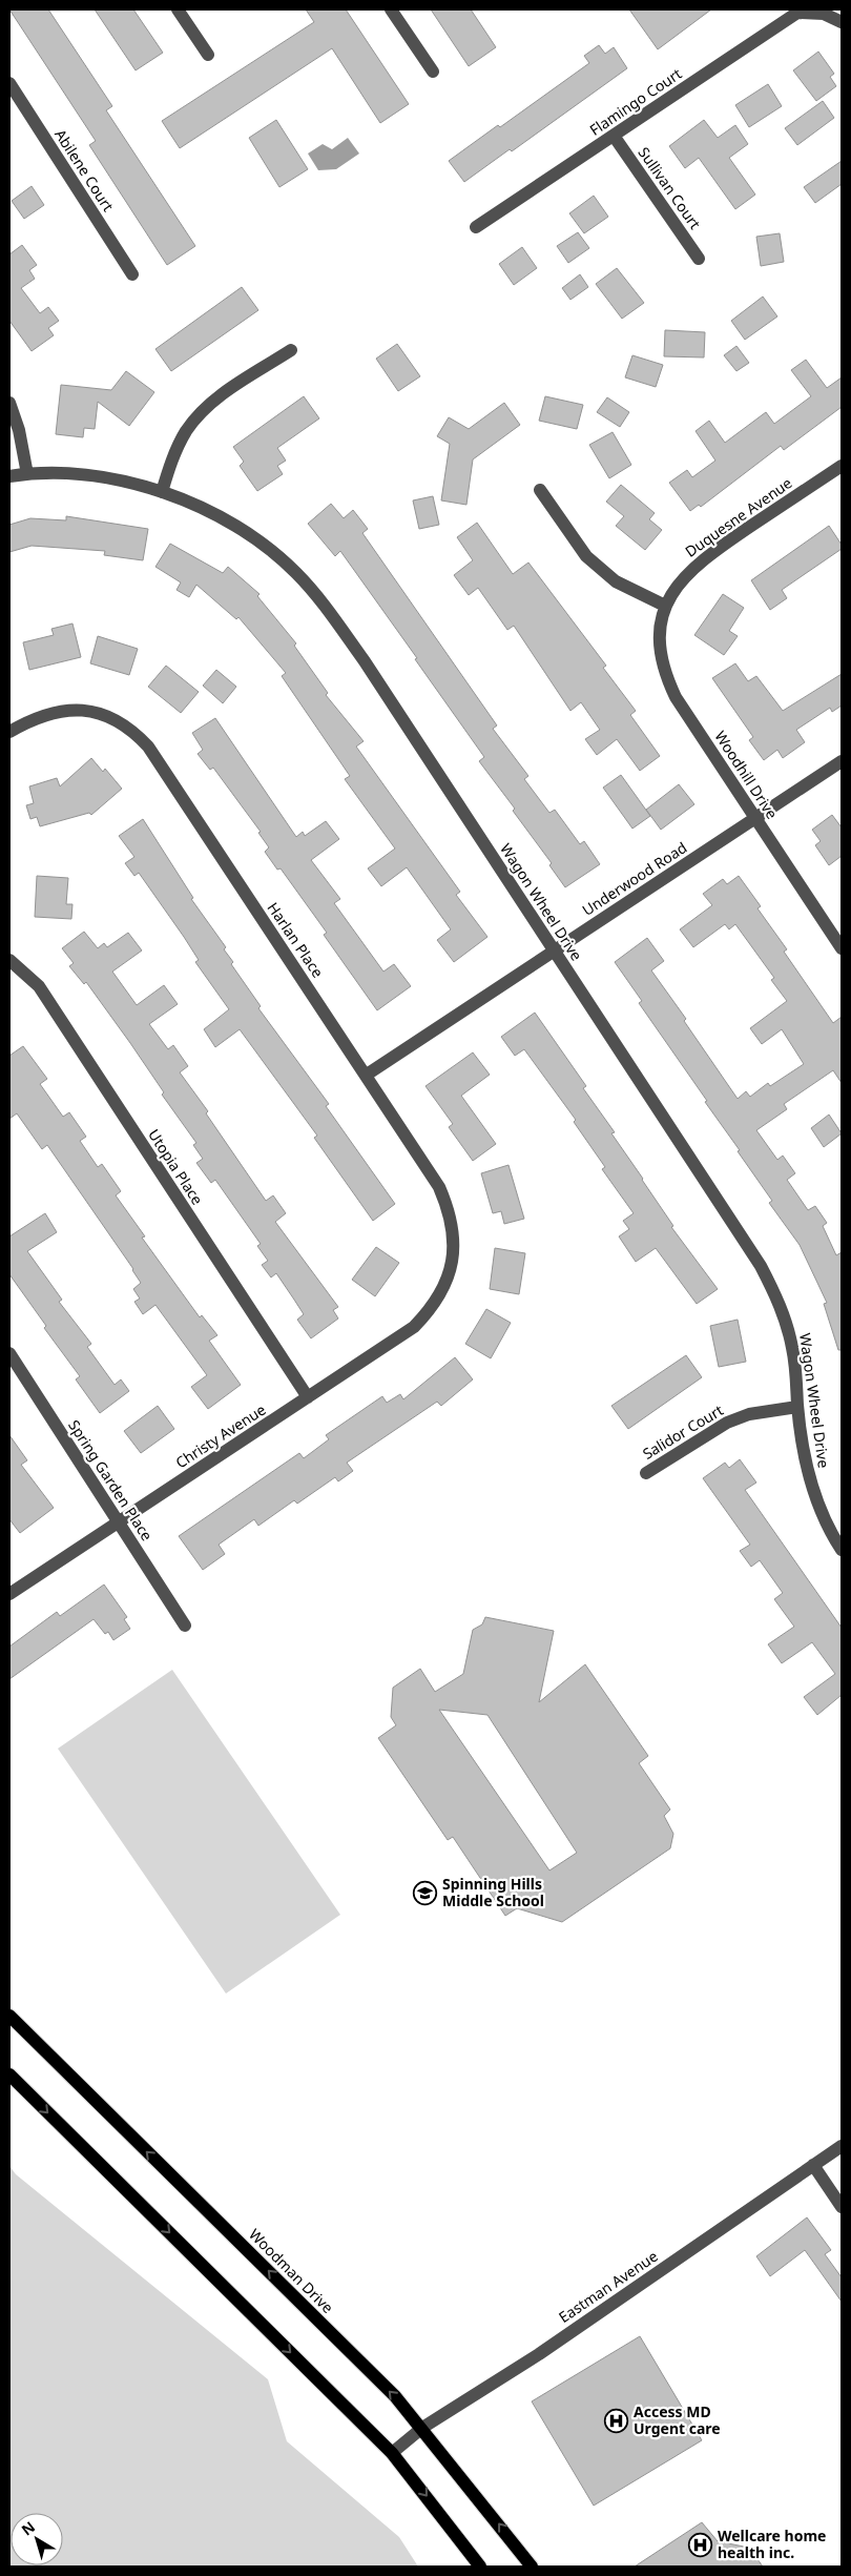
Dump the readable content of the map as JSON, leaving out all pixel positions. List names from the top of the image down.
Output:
{
  "streets": {
    "main road": ["Woodman Drive"],
    "street": [
      "Flamingo Court",
      "Abilene Court",
      "Sullivan Court",
      "Duquesne Avenue",
      "Woodhill Drive",
      "Underwood Road",
      "Wagon Wheel Drive",
      "Harlan Place",
      "Utopia Place",
      "Salidor Court",
      "Christy Avenue",
      "Spring Garden Place",
      "Eastman Avenue"
    ]
  },
  "crossings": [
    ["Flamingo Court", "Sullivan Court"],
    ["Duquesne Avenue", "Woodhill Drive"],
    ["Woodhill Drive", "Underwood Road"],
    ["Underwood Road", "Wagon Wheel Drive"],
    ["Underwood Road", "Harlan Place"],
    ["Wagon Wheel Drive", "Salidor Court"],
    ["Harlan Place", "Christy Avenue"],
    ["Utopia Place", "Christy Avenue"],
    ["Christy Avenue", "Spring Garden Place"],
    ["Woodman Drive", "Eastman Avenue"]
  ],
  "places": {
    "school or university": ["Spinning Hills Middle School"],
    "hospital": ["Access MD Urgent care", "Wellcare home health inc."]
  },
  "north": "top left"
}
